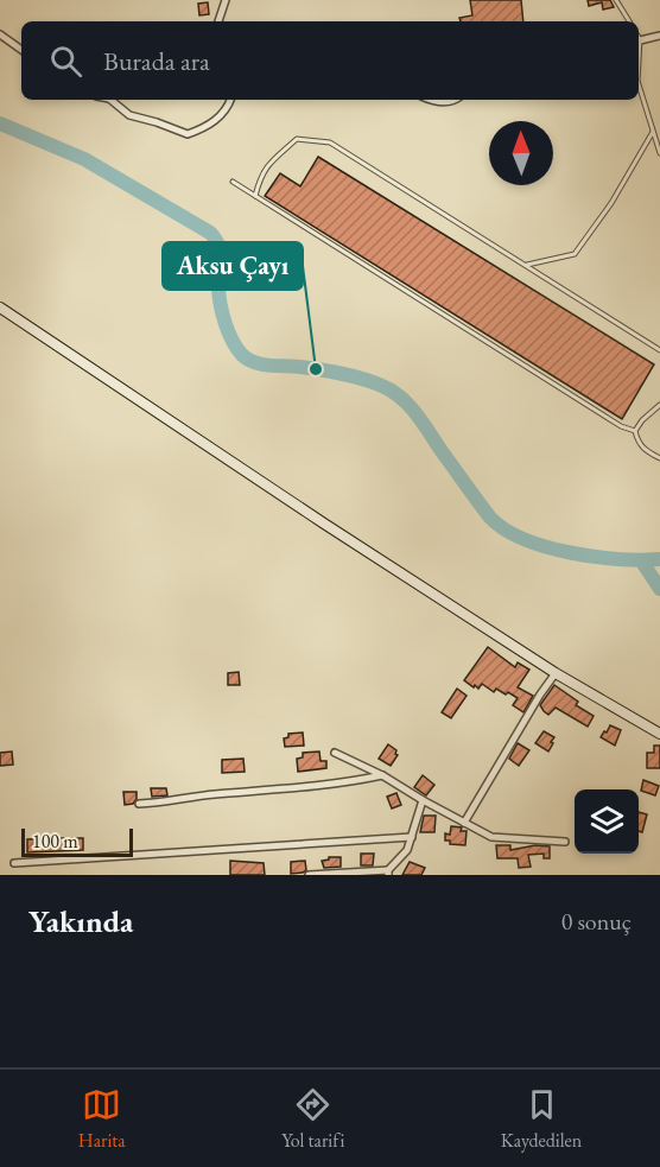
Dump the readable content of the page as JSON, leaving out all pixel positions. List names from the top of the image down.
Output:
{
  "places": ["Aksu Çayı"],
  "scale_bar": "100 m",
  "north": "top",
  "page": {
    "search": "Burada ara",
    "scale": "100 m",
    "heading": ["Yakında", "0 sonuç"],
    "nav": ["Harita", "Yol tarifi", "Kaydedilen"]
  }
}
